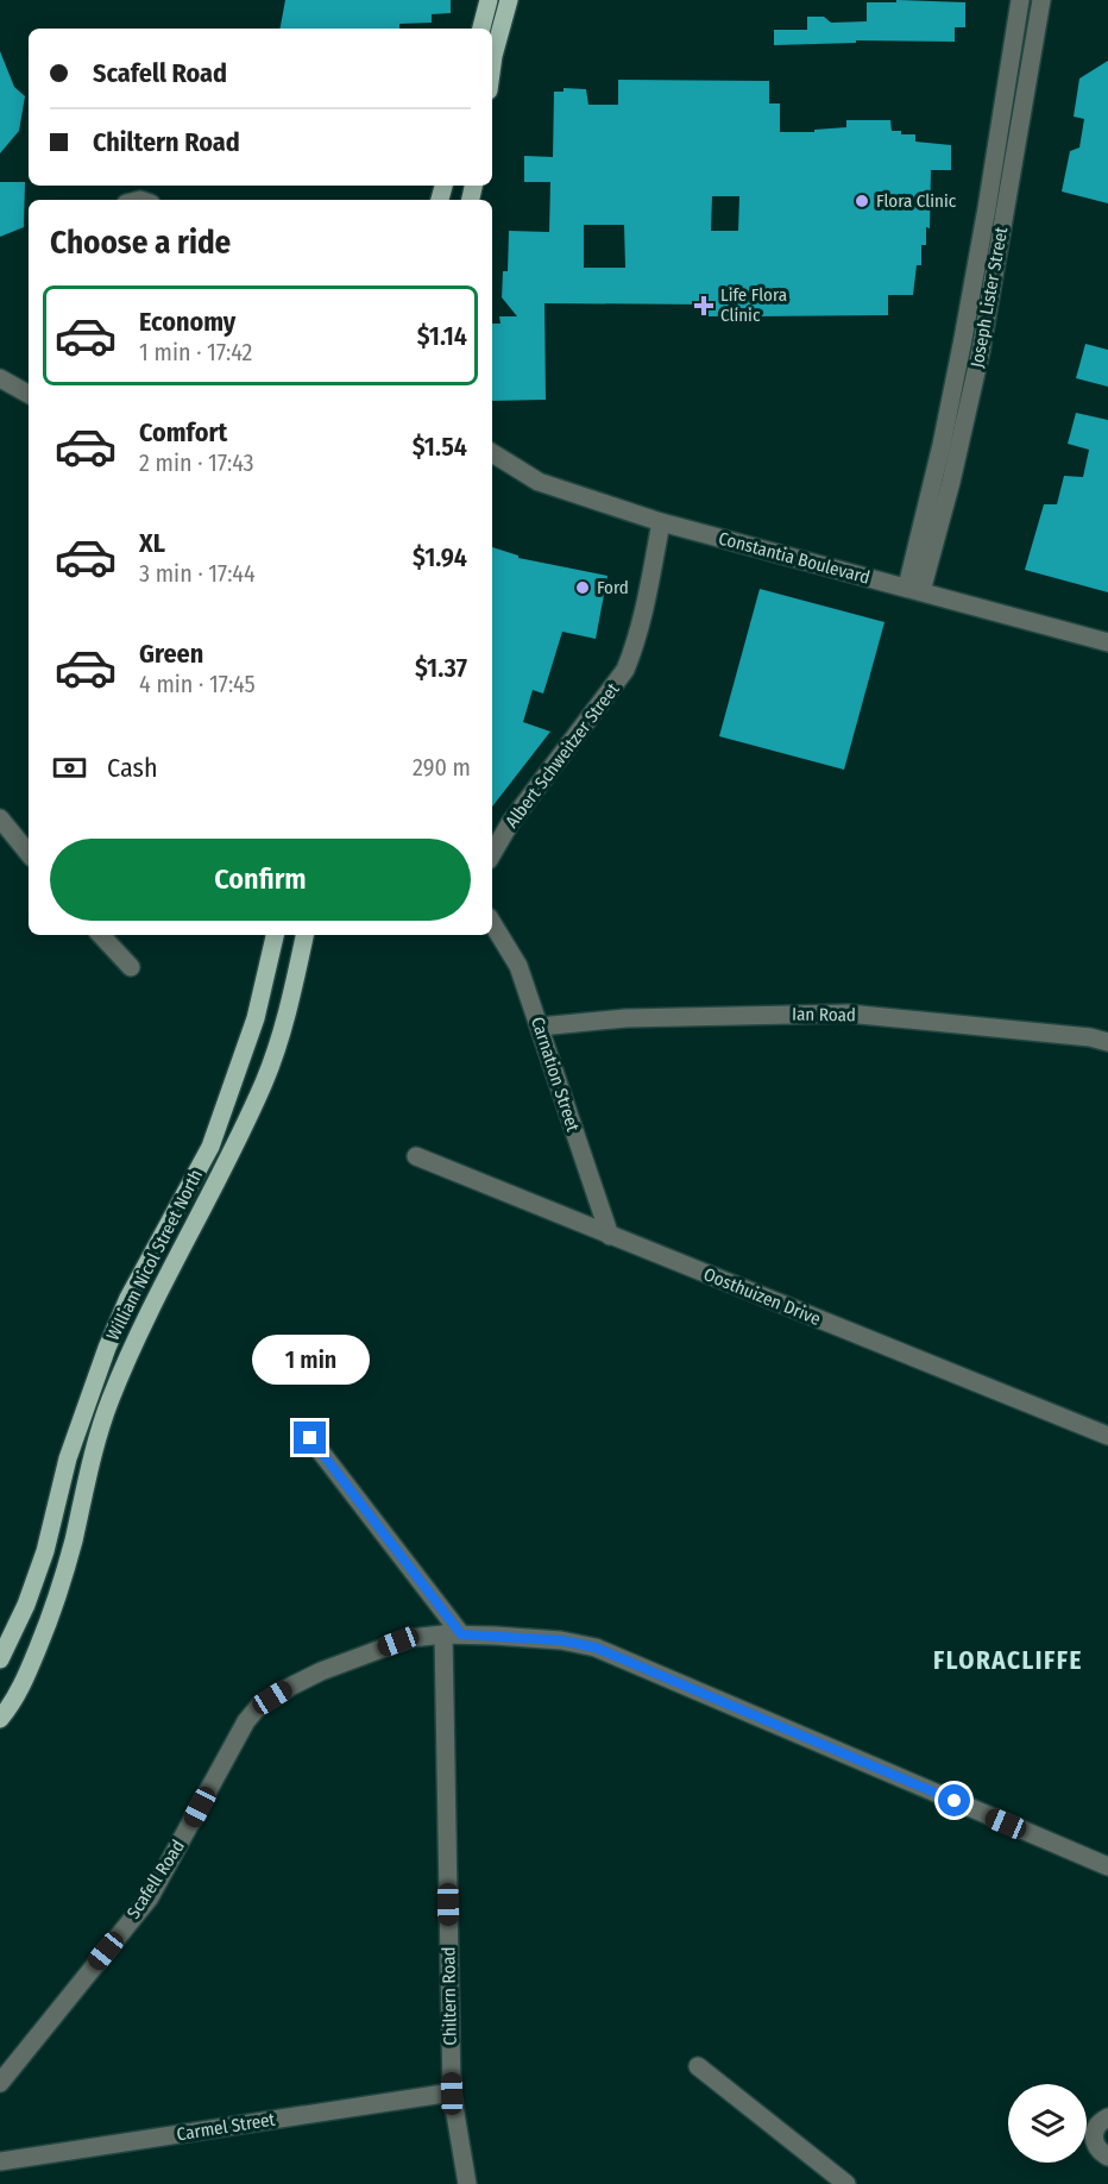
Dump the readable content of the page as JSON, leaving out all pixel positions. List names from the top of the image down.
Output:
{
  "streets": {
    "main road": ["William Nicol Street North"],
    "street": [
      "Joseph Lister Street",
      "Constantia Boulevard",
      "Albert Schweitzer Street",
      "Ian Road",
      "Carnation Street",
      "Oosthuizen Drive",
      "Scafell Road",
      "Chiltern Road",
      "Carmel Street"
    ]
  },
  "crossings": [
    ["Joseph Lister Street", "Constantia Boulevard"],
    ["Constantia Boulevard", "Albert Schweitzer Street"],
    ["Ian Road", "Carnation Street"],
    ["Carnation Street", "Oosthuizen Drive"],
    ["Scafell Road", "Chiltern Road"],
    ["Chiltern Road", "Carmel Street"]
  ],
  "districts": ["FLORACLIFFE"],
  "places": {
    "other": ["Flora Clinic", "Ford"],
    "health": ["Life Flora Clinic"]
  },
  "page": {
    "banner": ["Scafell Road", "Chiltern Road"],
    "heading": "Choose a ride",
    "list": [
      {
        "name": "Economy",
        "note": "1 min · 17:42",
        "value": "$1.14"
      },
      {
        "name": "Comfort",
        "note": "2 min · 17:43",
        "value": "$1.54"
      },
      {
        "name": "XL",
        "note": "3 min · 17:44",
        "value": "$1.94"
      },
      {
        "name": "Green",
        "note": "4 min · 17:45",
        "value": "$1.37"
      }
    ],
    "pay": ["Cash", "290 m"],
    "buttons": "Confirm",
    "bubble": "1 min"
  }
}
